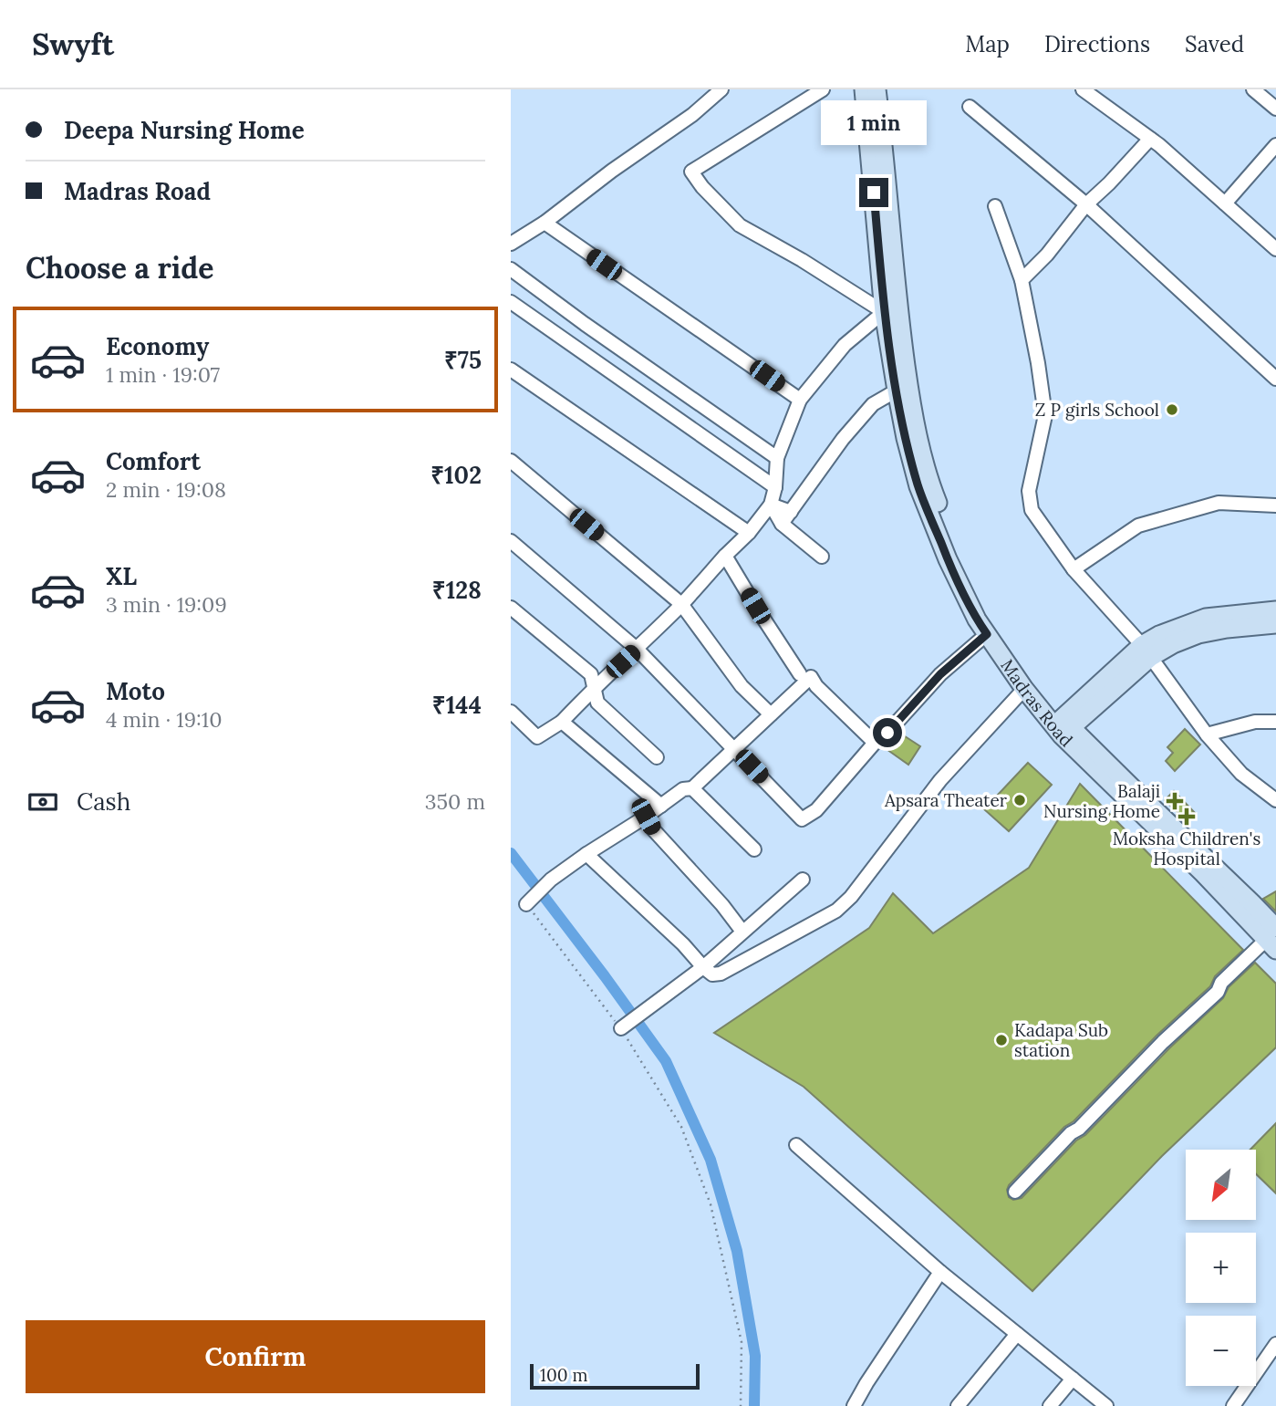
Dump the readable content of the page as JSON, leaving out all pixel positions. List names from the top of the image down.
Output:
{
  "streets": {
    "main road": ["Madras Road"]
  },
  "places": {
    "other": ["Z P girls School", "Apsara Theater", "Kadapa Sub station"],
    "health": ["Balaji Nursing Home", "Moksha Children's Hospital"]
  },
  "scale_bar": "100 m",
  "north": "bottom left",
  "page": {
    "header": "Swyft",
    "nav": ["Map", "Directions", "Saved"],
    "banner": ["Deepa Nursing Home", "Madras Road"],
    "bubble": "1 min",
    "heading": "Choose a ride",
    "list": [
      {
        "name": "Economy",
        "note": "1 min · 19:07",
        "value": "₹75"
      },
      {
        "name": "Comfort",
        "note": "2 min · 19:08",
        "value": "₹102"
      },
      {
        "name": "XL",
        "note": "3 min · 19:09",
        "value": "₹128"
      },
      {
        "name": "Moto",
        "note": "4 min · 19:10",
        "value": "₹144"
      }
    ],
    "pay": ["Cash", "350 m"],
    "map_buttons": ["+", "−"],
    "buttons": "Confirm",
    "scale": "100 m"
  }
}
